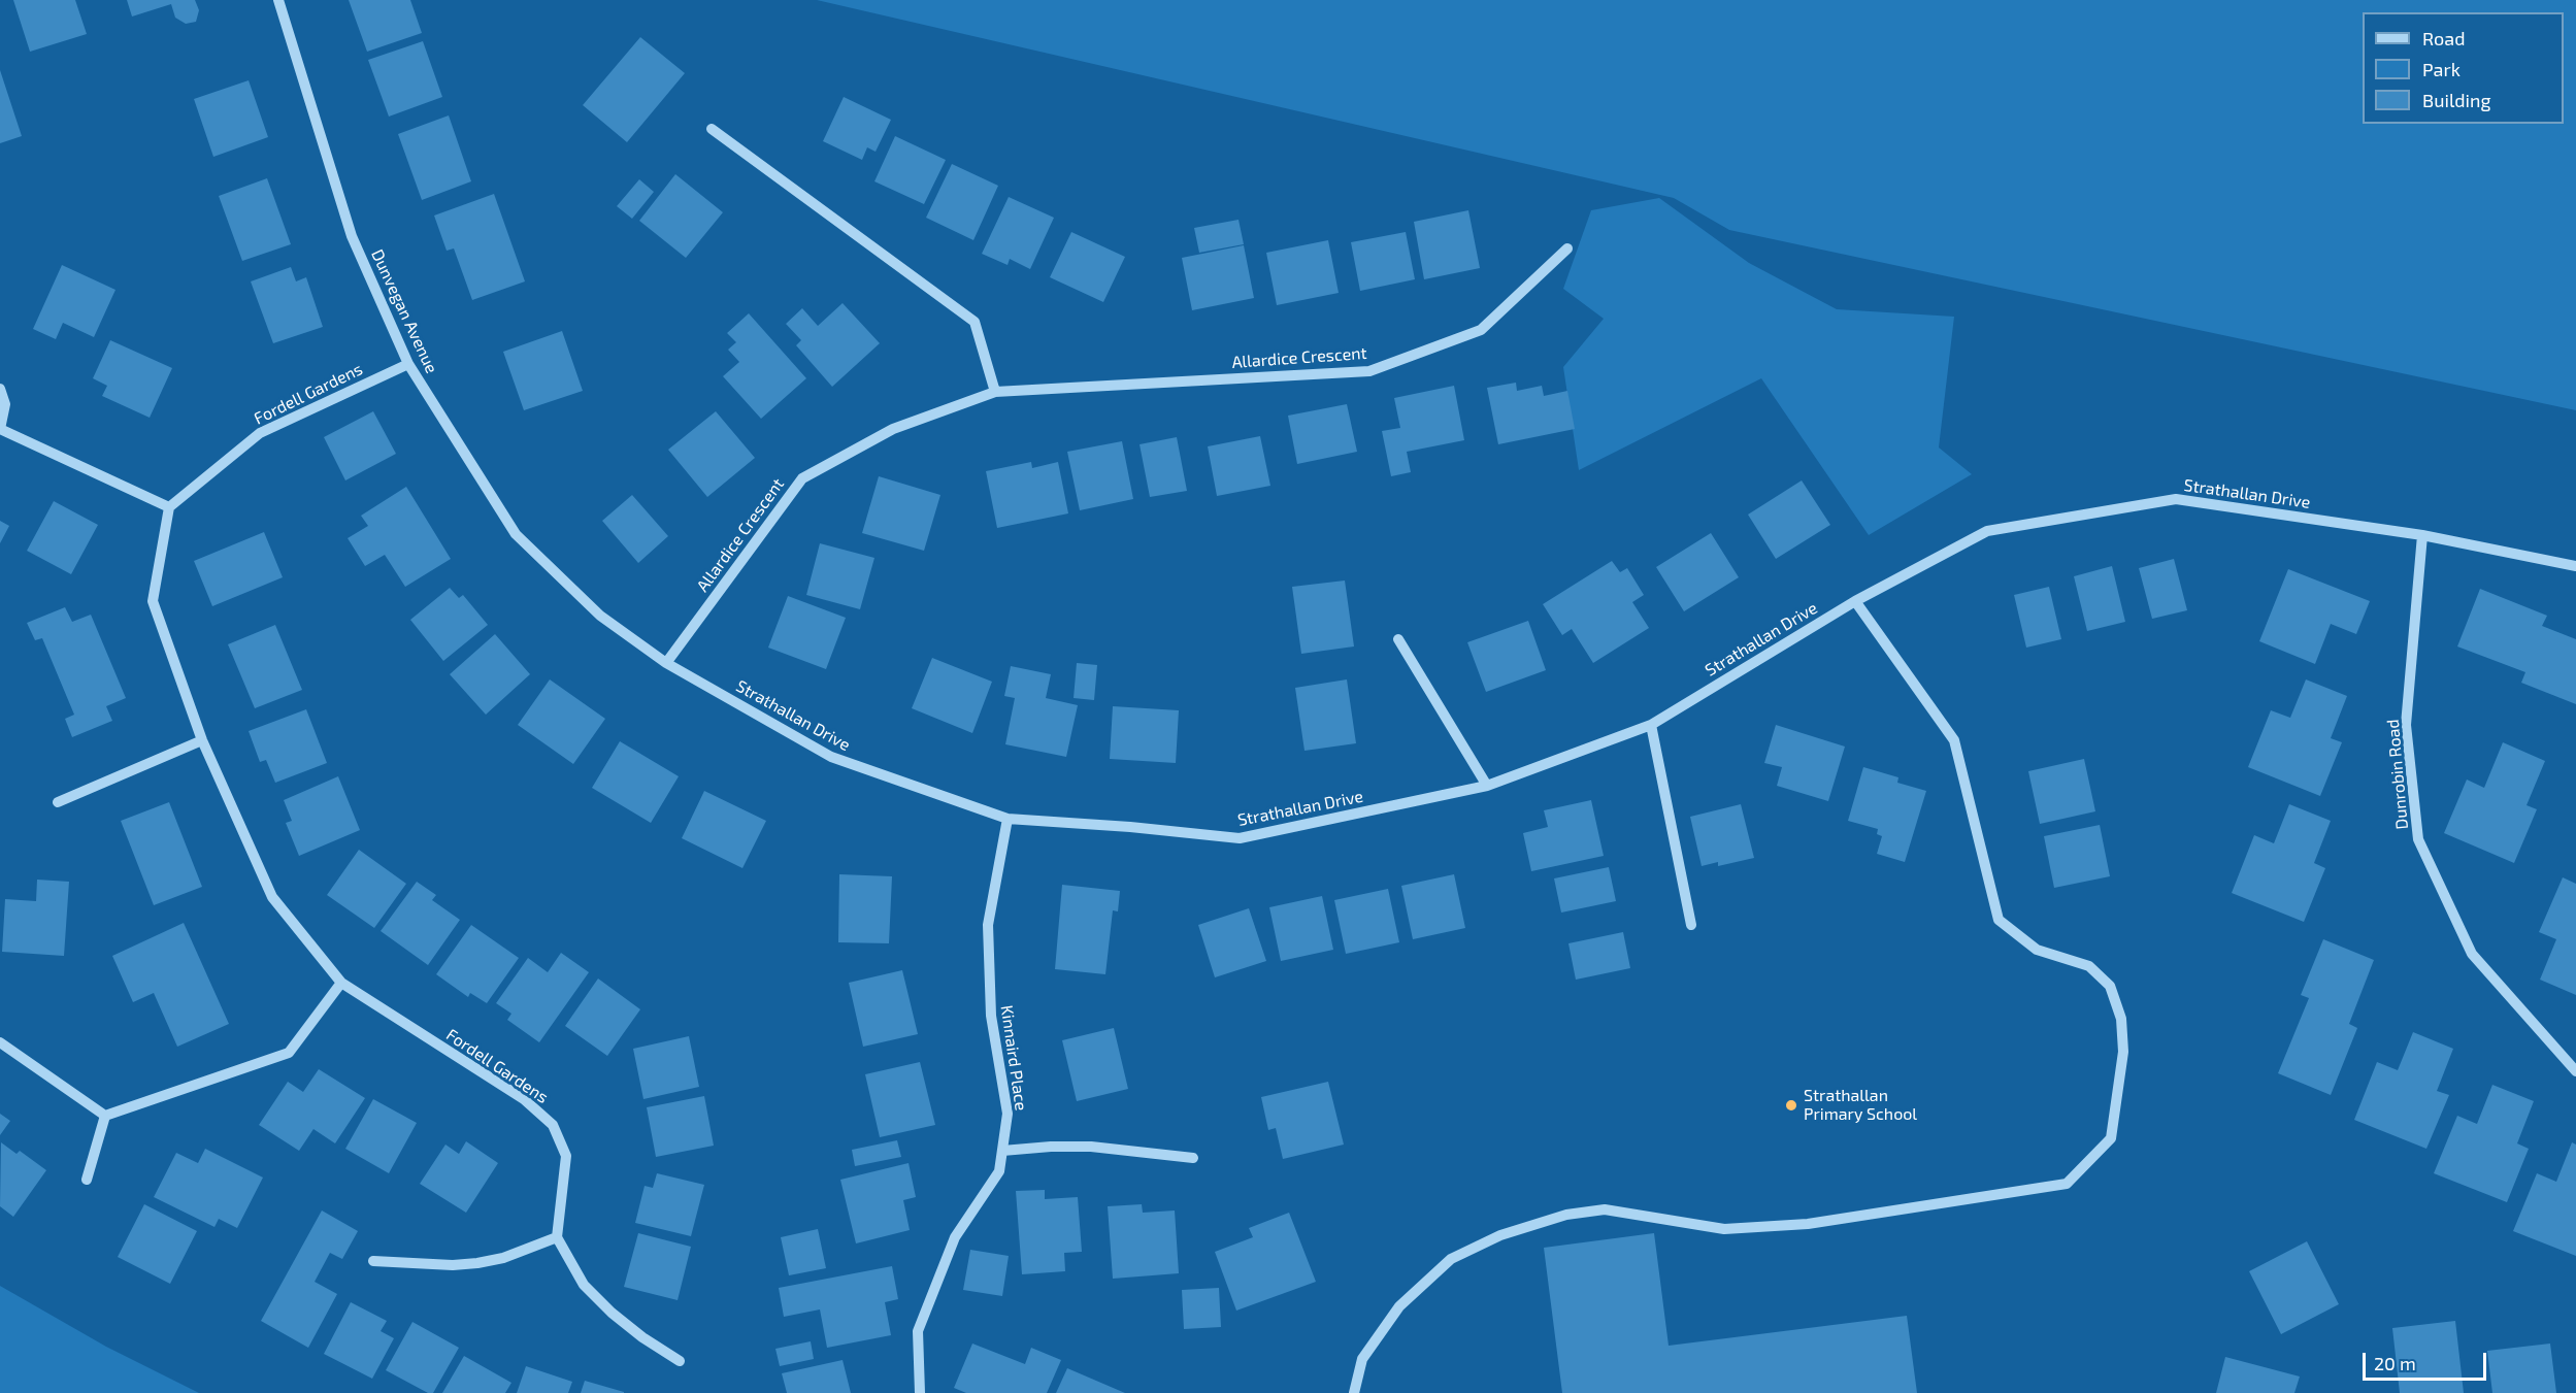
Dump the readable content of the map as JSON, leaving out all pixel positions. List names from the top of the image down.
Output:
{
  "streets": {
    "street": [
      "Dunvegan Avenue",
      "Allardice Crescent",
      "Fordell Gardens",
      "Strathallan Drive",
      "Dunrobin Road",
      "Kinnaird Place"
    ]
  },
  "crossings": [
    ["Dunvegan Avenue", "Allardice Crescent"],
    ["Dunvegan Avenue", "Fordell Gardens"],
    ["Dunvegan Avenue", "Strathallan Drive"],
    ["Allardice Crescent", "Strathallan Drive"],
    ["Strathallan Drive", "Dunrobin Road"],
    ["Strathallan Drive", "Kinnaird Place"]
  ],
  "places": ["Strathallan Primary School"],
  "legend": ["Road", "Park", "Building"],
  "scale_bar": "20 m"
}
